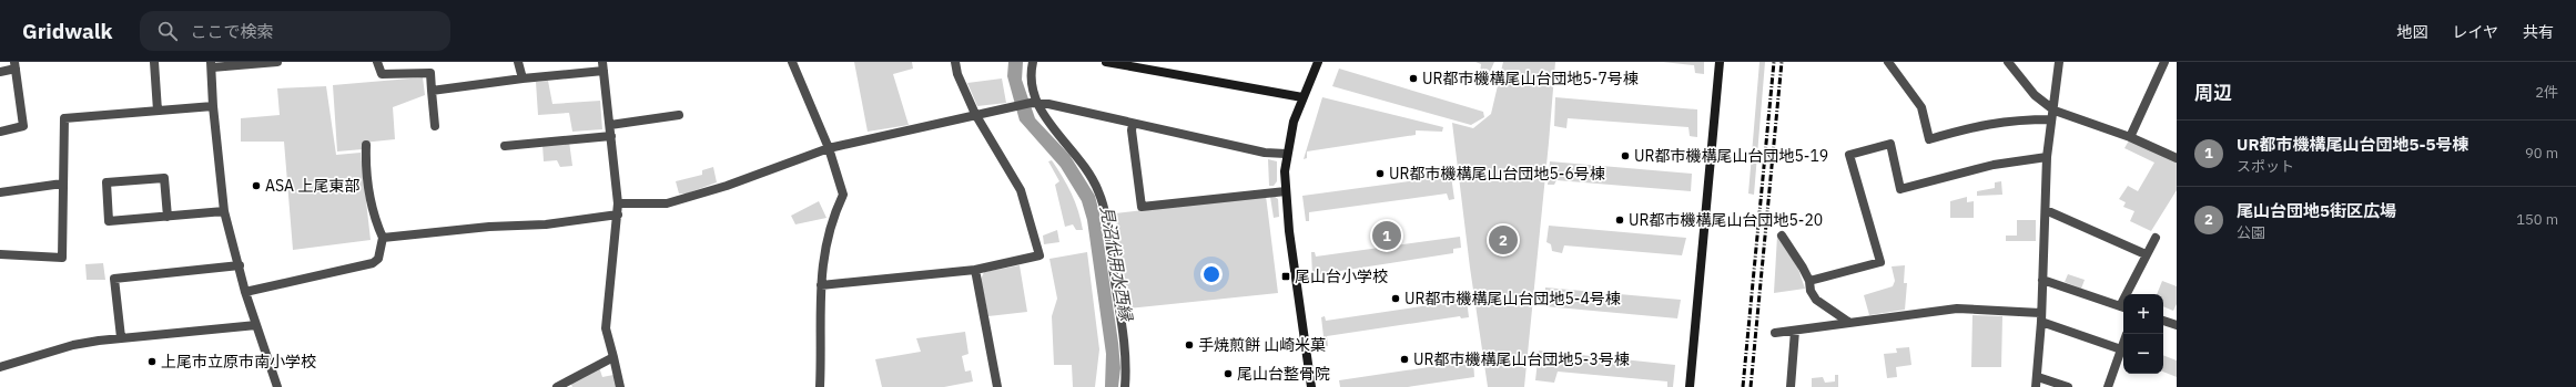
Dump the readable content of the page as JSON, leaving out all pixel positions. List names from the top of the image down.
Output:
{
  "water": ["見沼代用水西縁"],
  "places": {
    "other": [
      "UR都市機構尾山台団地5-7号棟",
      "UR都市機構尾山台団地5-19",
      "UR都市機構尾山台団地5-6号棟",
      "ASA 上尾東部",
      "UR都市機構尾山台団地5-20",
      "UR都市機構尾山台団地5-4号棟",
      "手焼煎餅 山崎米菓",
      "UR都市機構尾山台団地5-3号棟",
      "上尾市立原市南小学校",
      "尾山台整骨院"
    ],
    "transit": ["尾山台小学校"]
  },
  "page": {
    "header": "Gridwalk",
    "search": "ここで検索",
    "nav": ["地図", "レイヤ", "共有"],
    "heading": ["周辺", "2件"],
    "list": [
      {
        "mark": "1",
        "name": "UR都市機構尾山台団地5-5号棟",
        "note": "スポット",
        "value": "90 m"
      },
      {
        "mark": "2",
        "name": "尾山台団地5街区広場",
        "note": "公園",
        "value": "150 m"
      }
    ],
    "pins": ["1", "2"],
    "map_buttons": ["+", "−"]
  }
}
